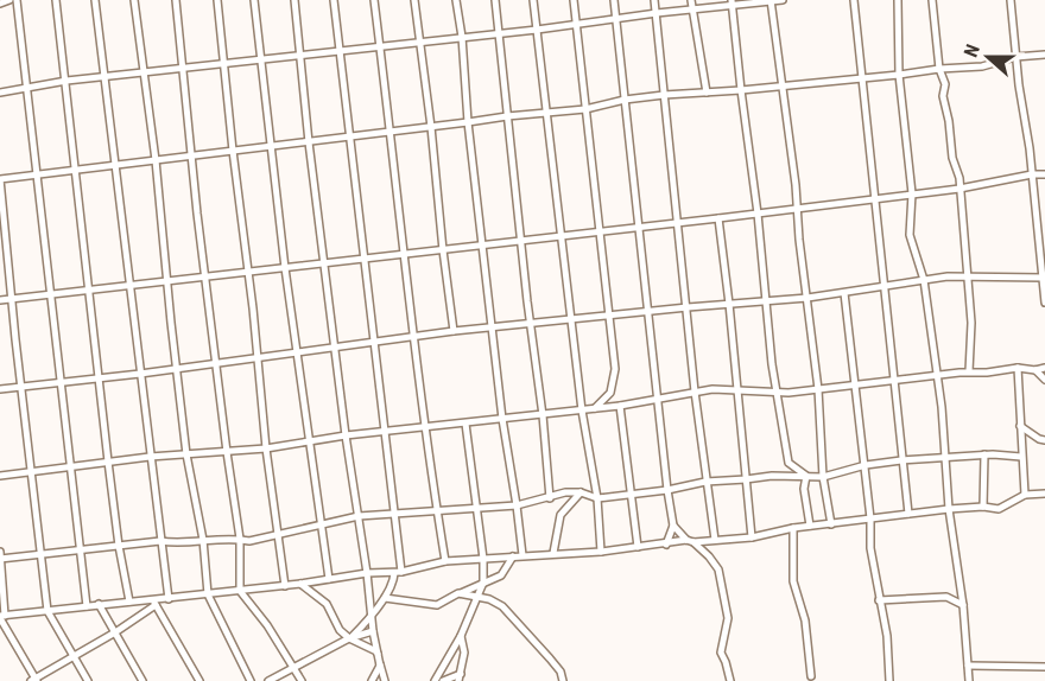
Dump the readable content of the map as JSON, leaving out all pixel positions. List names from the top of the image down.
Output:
{
  "north": "left"
}
